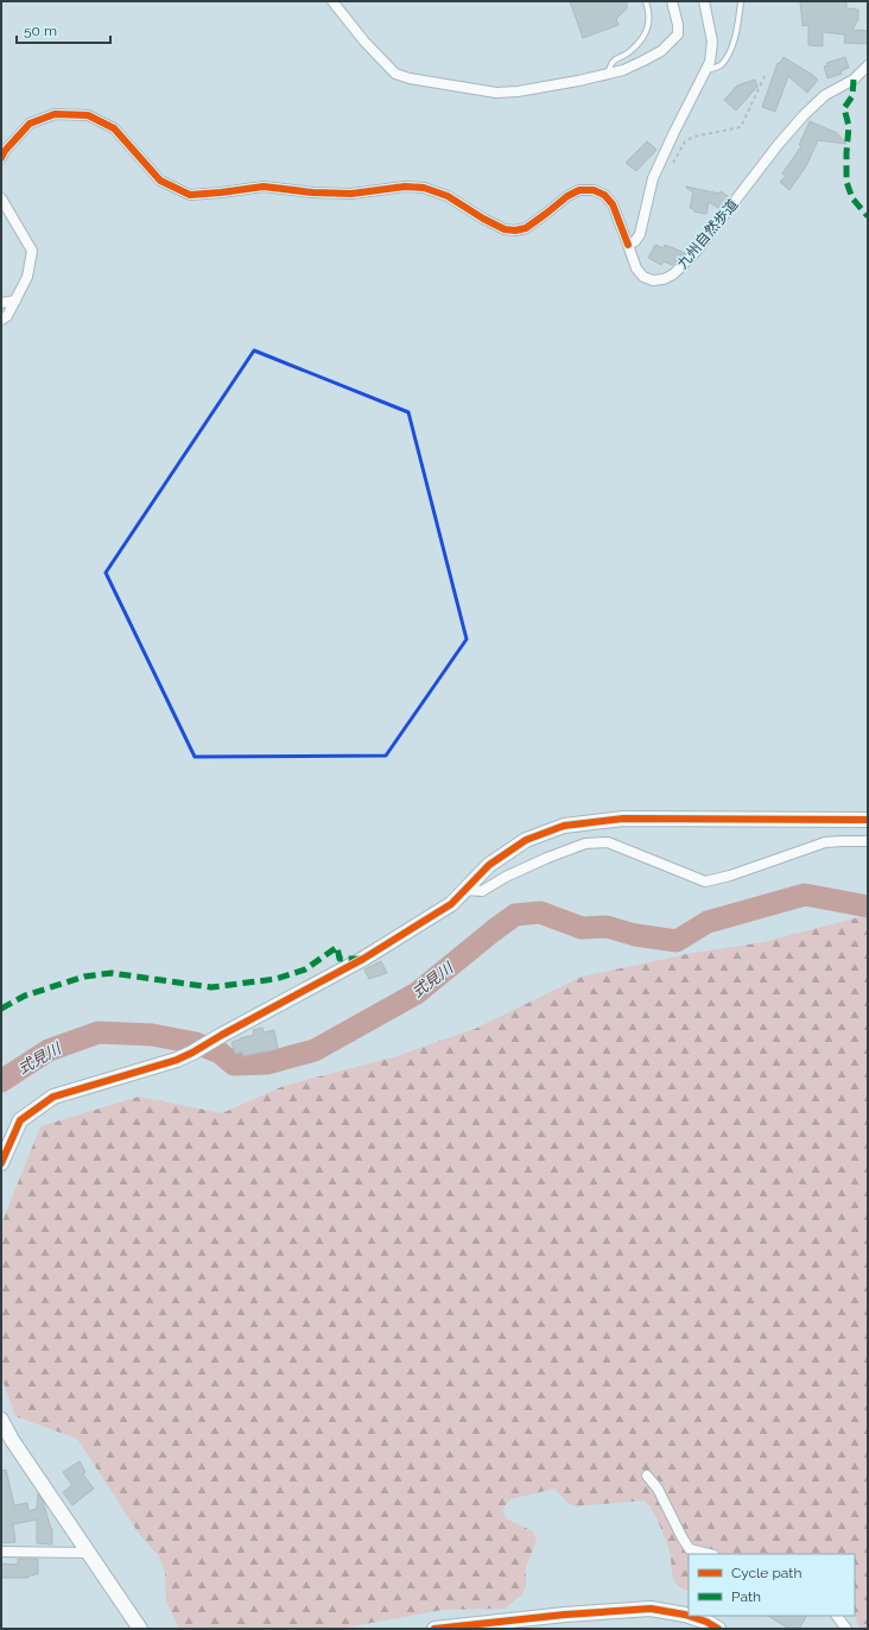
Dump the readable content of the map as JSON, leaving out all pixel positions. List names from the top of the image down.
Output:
{
  "streets": {
    "street": ["九州自然歩道"]
  },
  "water": ["式見川"],
  "legend": ["Cycle path", "Path"],
  "scale_bar": "50 m"
}
